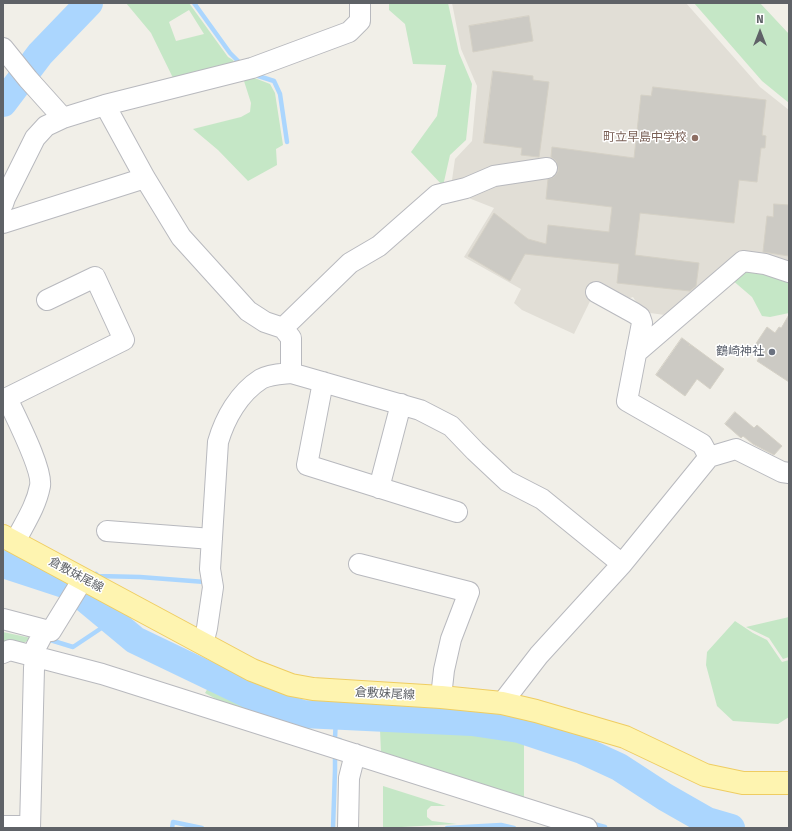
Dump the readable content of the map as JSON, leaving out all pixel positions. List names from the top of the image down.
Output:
{
  "streets": {
    "main road": ["倉敷妹尾線"]
  },
  "places": ["町立早島中学校", "鶴崎神社"],
  "north": "top"
}
